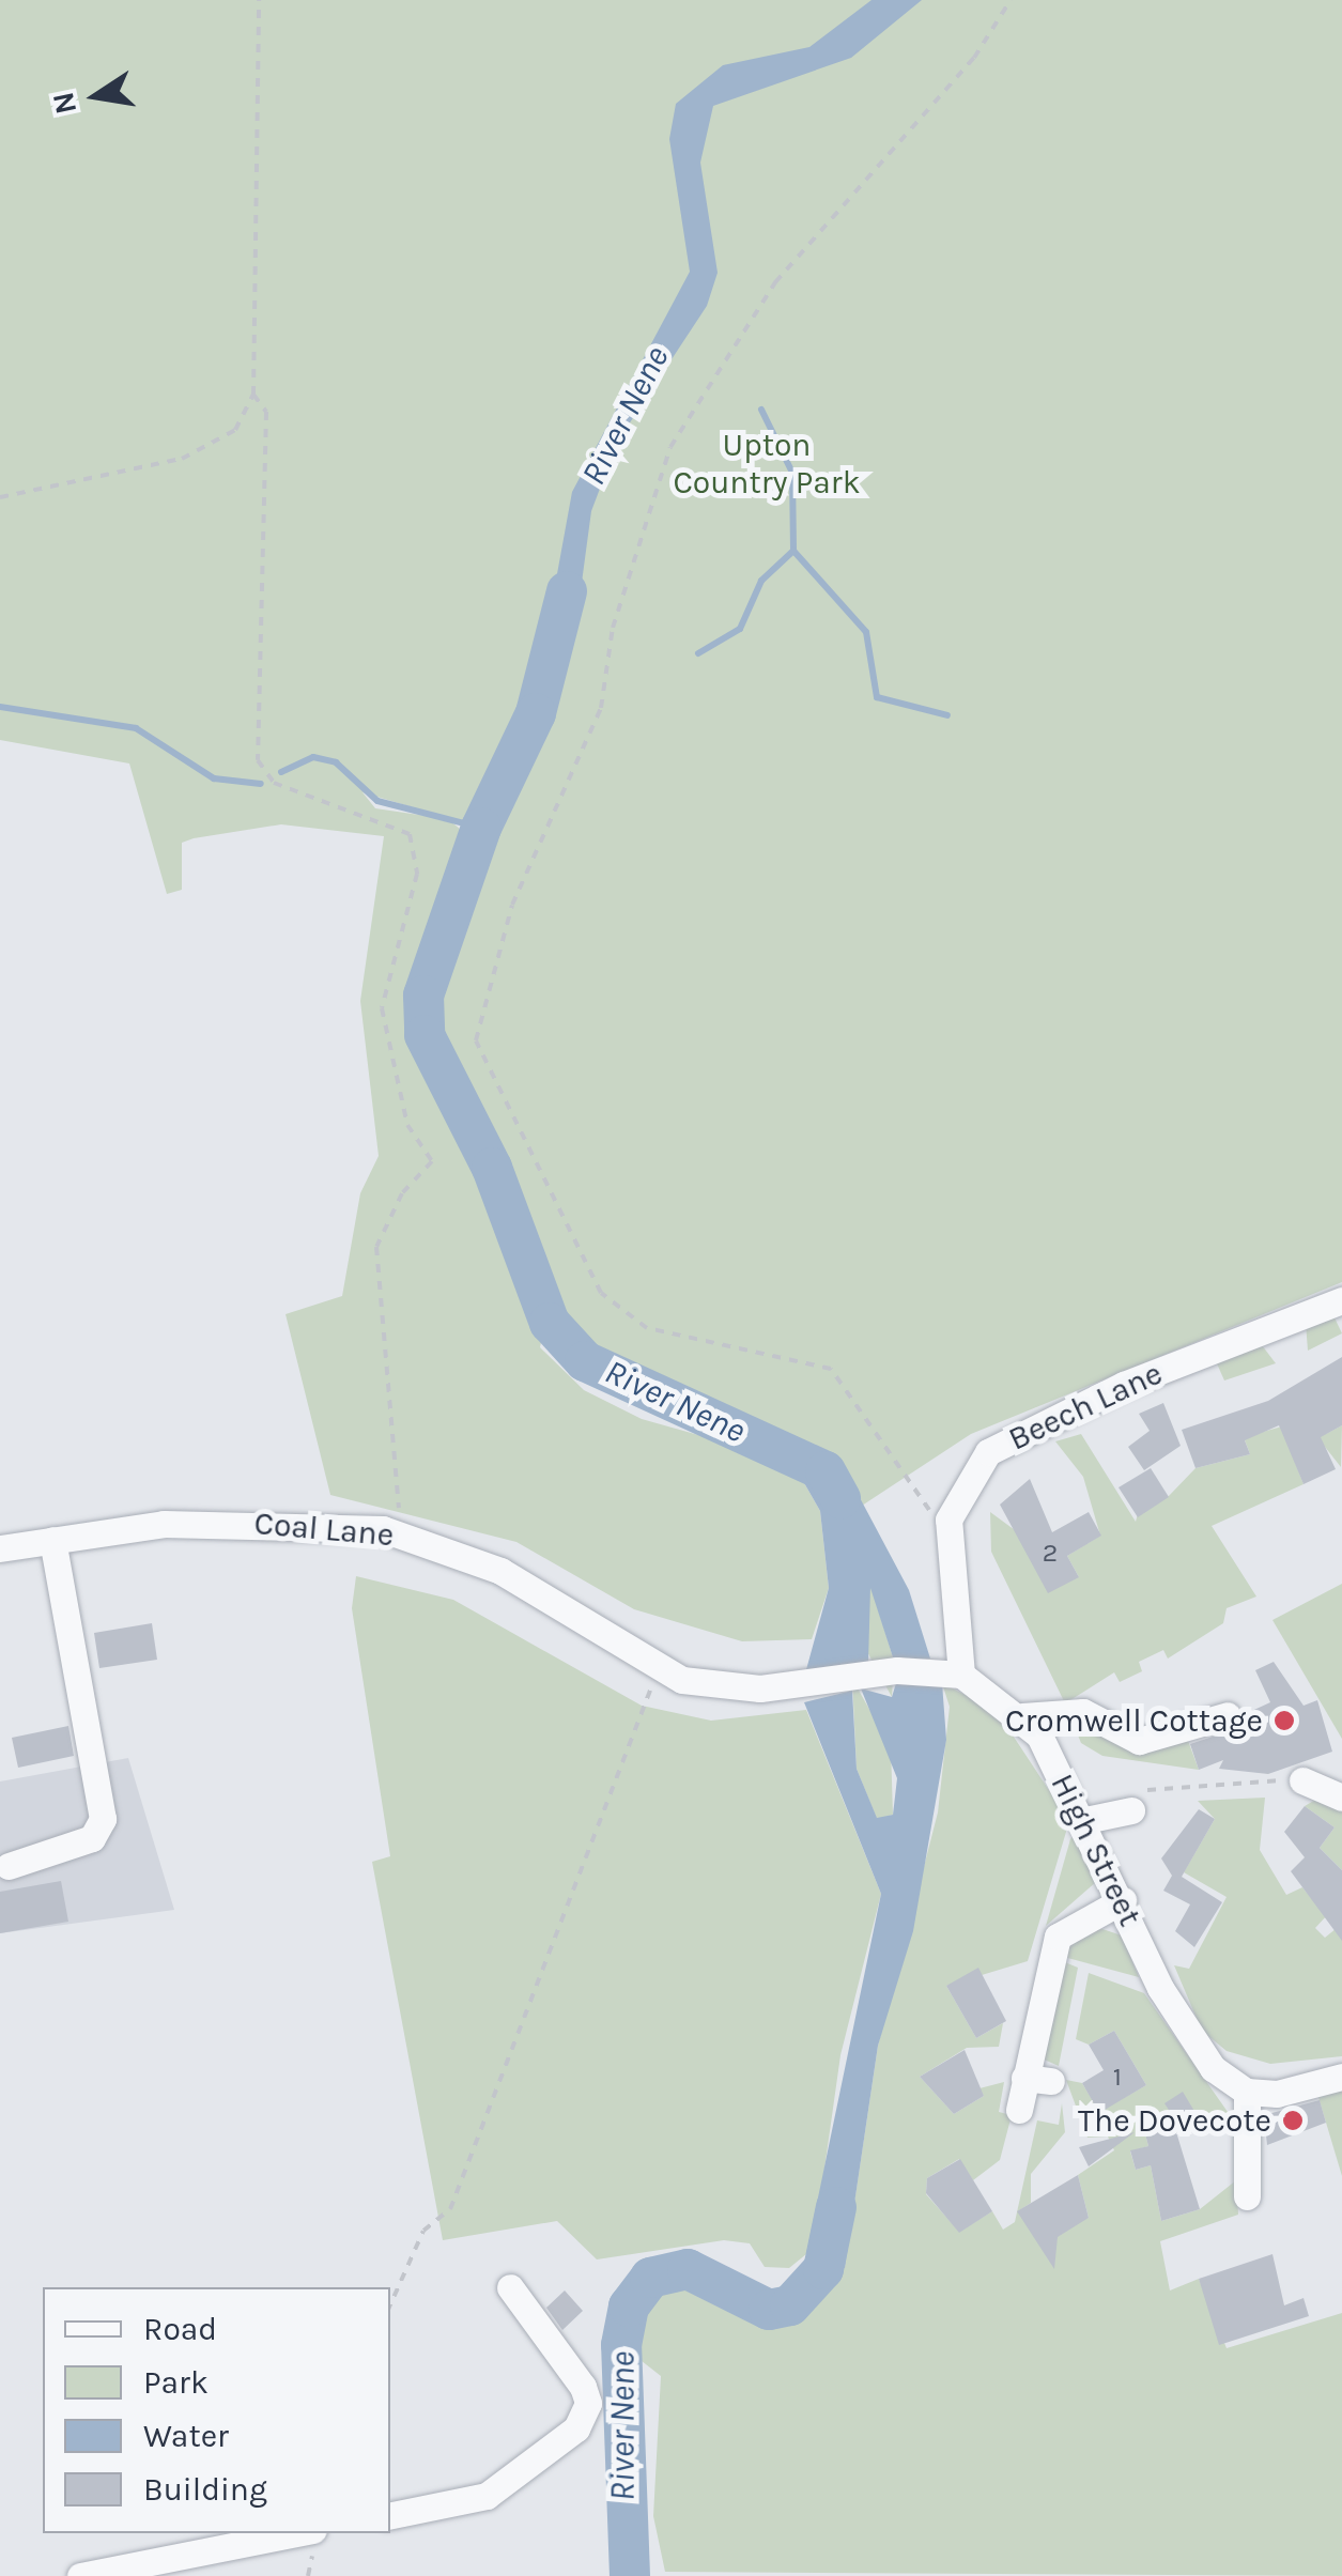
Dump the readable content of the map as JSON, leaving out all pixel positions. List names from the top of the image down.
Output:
{
  "streets": {
    "street": ["Beech Lane", "Coal Lane", "High Street"]
  },
  "crossings": [
    ["Coal Lane", "High Street"]
  ],
  "water": ["River Nene"],
  "parks": ["Upton Country Park"],
  "places": ["Cromwell Cottage", "The Dovecote"],
  "house_numbers": ["2", "1"],
  "legend": [
    "Road",
    "Park",
    "Water",
    "Building"
  ],
  "north": "left"
}
